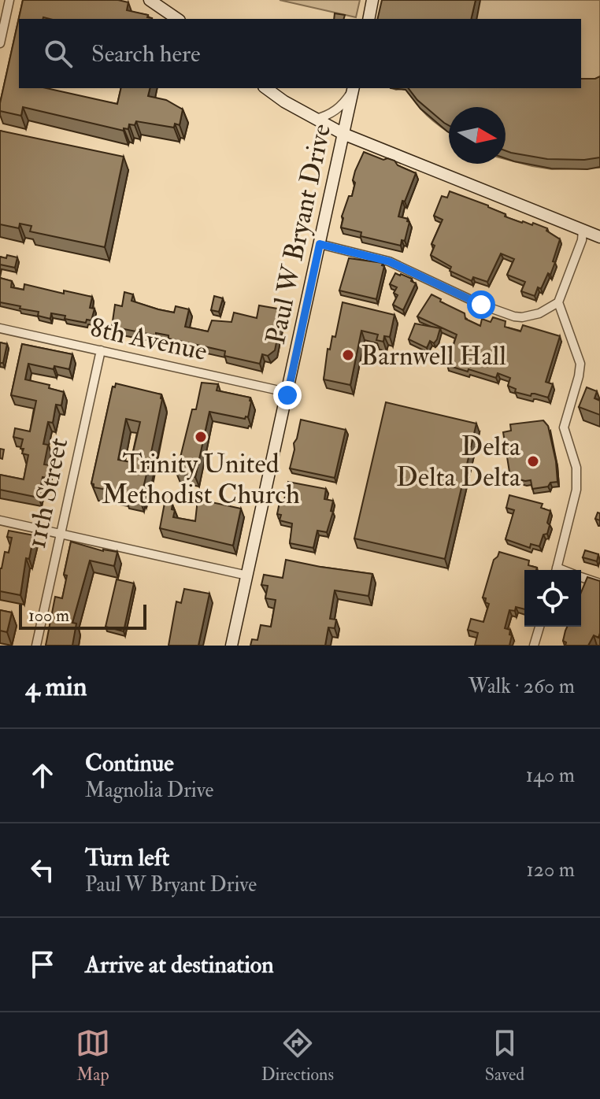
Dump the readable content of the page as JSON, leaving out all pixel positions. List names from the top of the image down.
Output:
{
  "streets": {
    "main road": ["Paul W Bryant Drive"],
    "street": ["8th Avenue", "11th Street"]
  },
  "crossings": [
    ["Paul W Bryant Drive", "8th Avenue"],
    ["8th Avenue", "11th Street"]
  ],
  "places": ["Barnwell Hall", "Trinity United Methodist Church", "Delta Delta Delta"],
  "scale_bar": "100 m",
  "north": "right",
  "page": {
    "search": "Search here",
    "scale": "100 m",
    "heading": ["4 min", "Walk · 260 m"],
    "list": [
      ["Continue", "Magnolia Drive", "140 m"],
      ["Turn left", "Paul W Bryant Drive", "120 m"],
      "Arrive at destination"
    ],
    "nav": ["Map", "Directions", "Saved"]
  }
}
